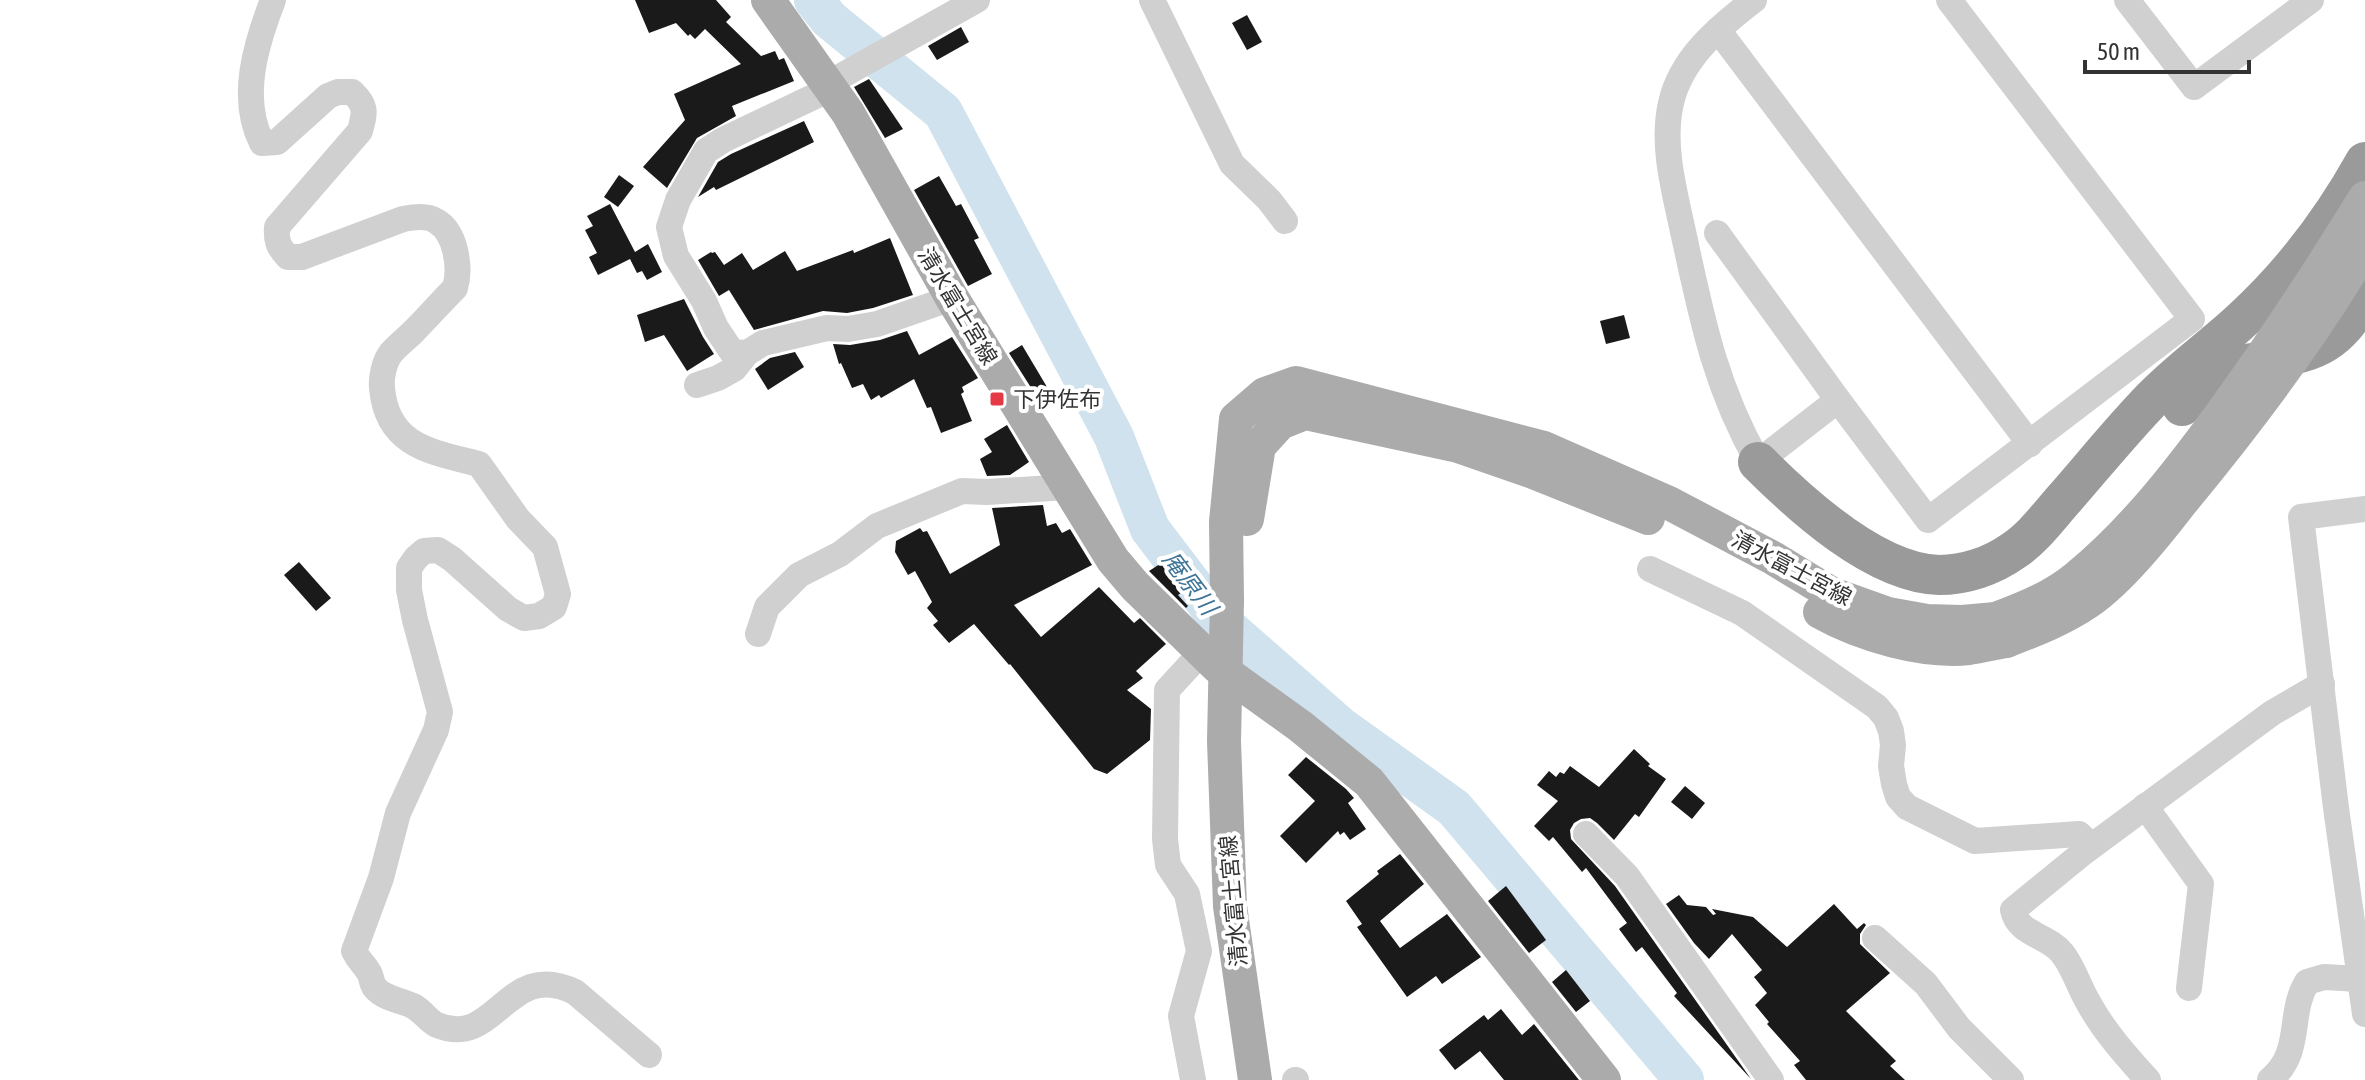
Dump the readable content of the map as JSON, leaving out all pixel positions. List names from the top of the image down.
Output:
{
  "streets": {
    "main road": ["清水富士宮線"]
  },
  "water": ["庵原川"],
  "places": {
    "transit": ["下伊佐布"]
  },
  "scale_bar": "50 m"
}
